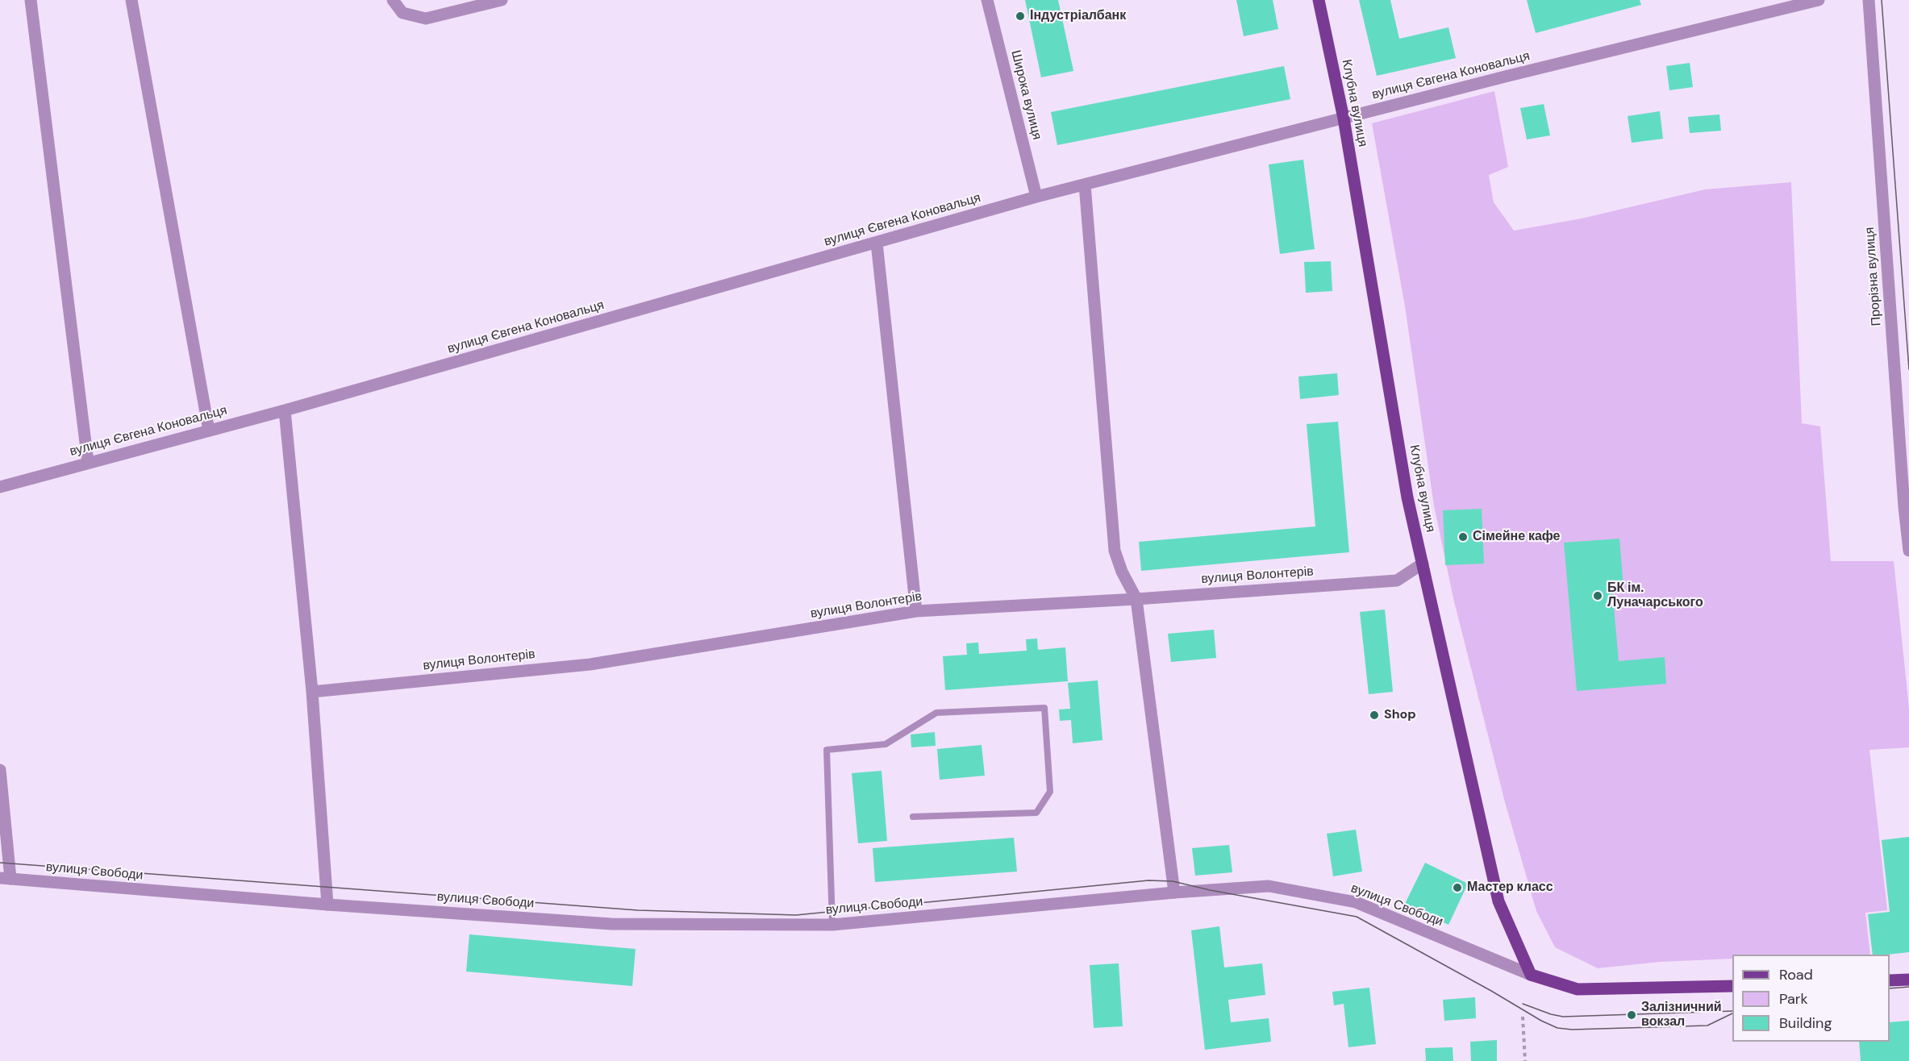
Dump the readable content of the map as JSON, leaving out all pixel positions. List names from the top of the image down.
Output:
{
  "streets": {
    "main road": ["Клубна вулиця", "вулиця Свободи"],
    "street": [
      "вулиця Євгена Коновальця",
      "Широка вулиця",
      "Прорізна вулиця",
      "вулиця Волонтерів"
    ]
  },
  "crossings": [
    ["вулиця Євгена Коновальця", "Широка вулиця"],
    ["вулиця Євгена Коновальця", "Клубна вулиця"],
    ["Клубна вулиця", "вулиця Волонтерів"],
    ["Клубна вулиця", "вулиця Свободи"]
  ],
  "places": [
    "Індустріалбанк",
    "Сімейне кафе",
    "БК ім. Луначарського",
    "Shop",
    "Мастер класс",
    "Залізничний вокзал"
  ],
  "legend": ["Road", "Park", "Building"]
}
